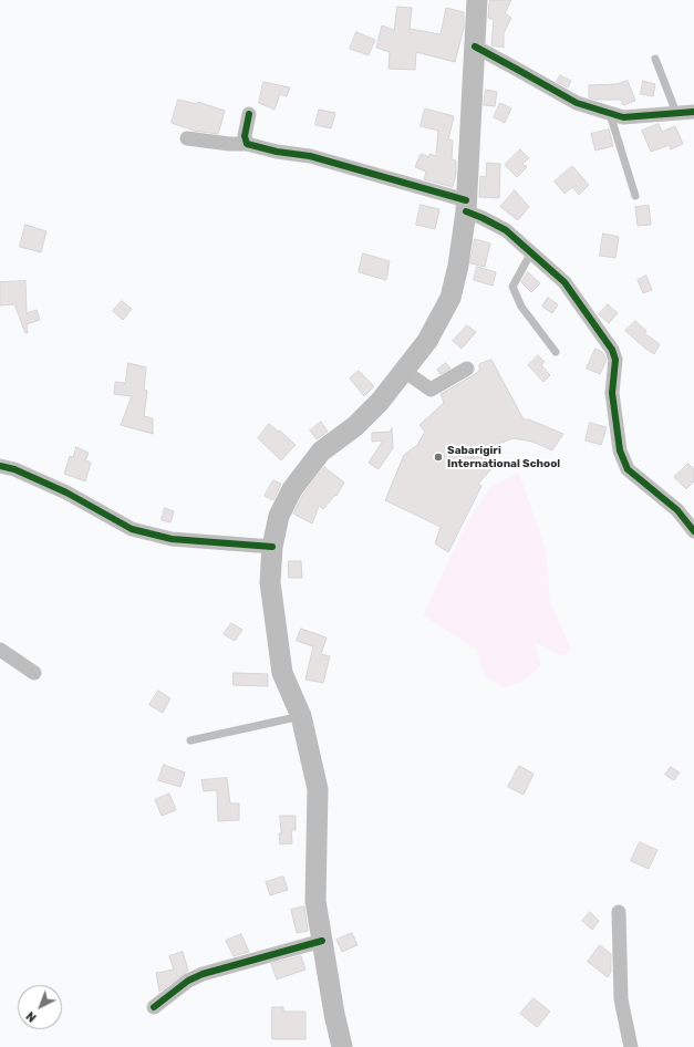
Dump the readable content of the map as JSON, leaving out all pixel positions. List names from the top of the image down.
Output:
{
  "places": ["Sabarigiri International School"],
  "north": "bottom left"
}
